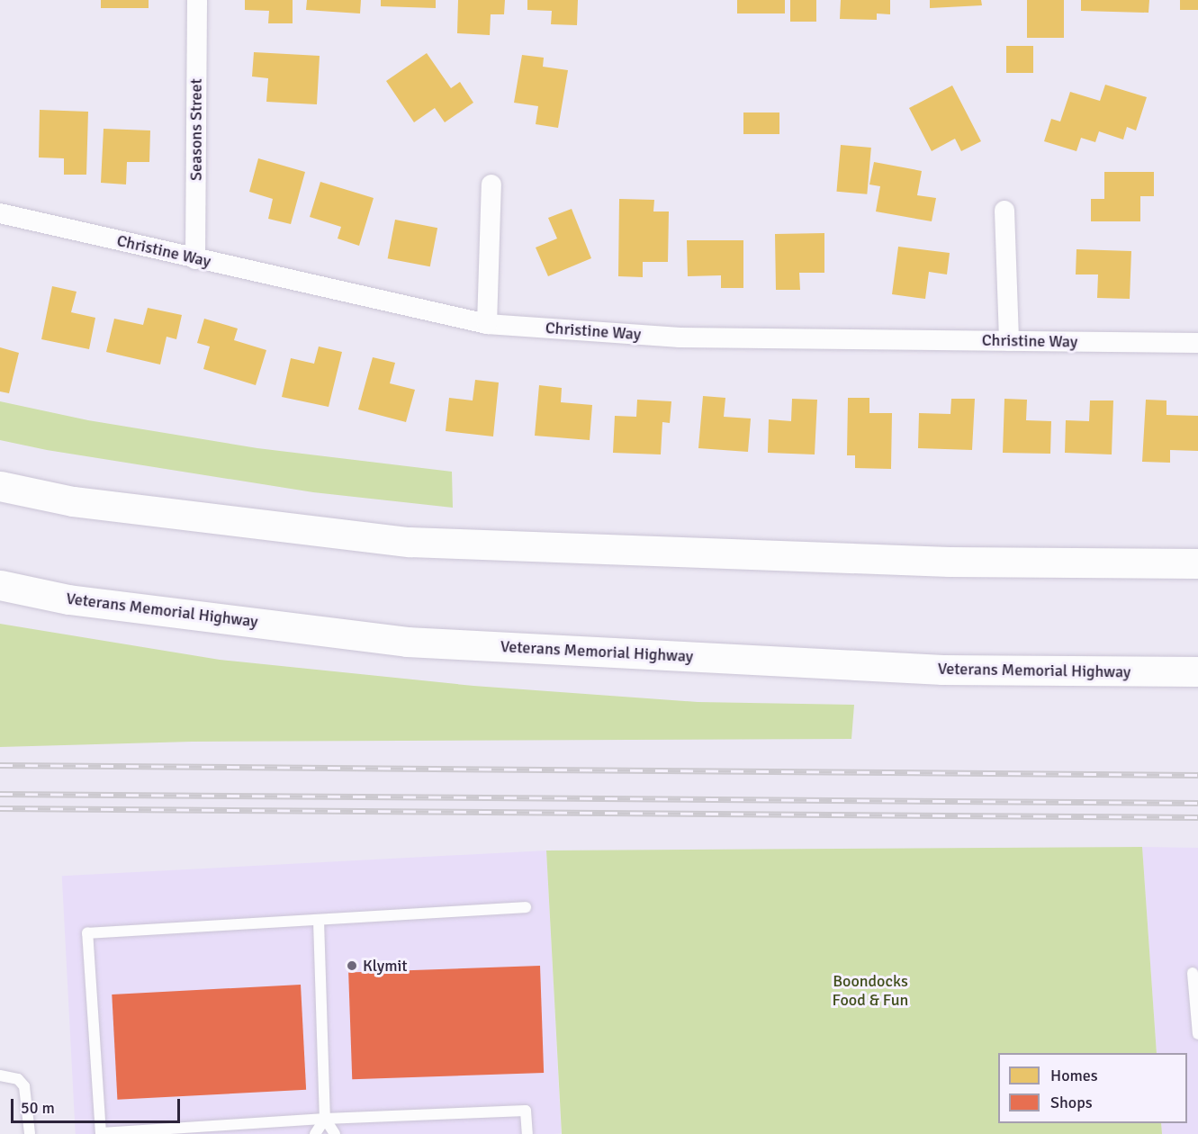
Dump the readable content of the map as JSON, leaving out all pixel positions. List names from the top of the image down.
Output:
{
  "streets": {
    "highway": ["Veterans Memorial Highway"],
    "street": ["Seasons Street", "Christine Way"]
  },
  "crossings": [
    ["Seasons Street", "Christine Way"]
  ],
  "parks": ["Boondocks Food & Fun"],
  "places": ["Klymit"],
  "legend": ["Homes", "Shops"],
  "scale_bar": "50 m"
}
